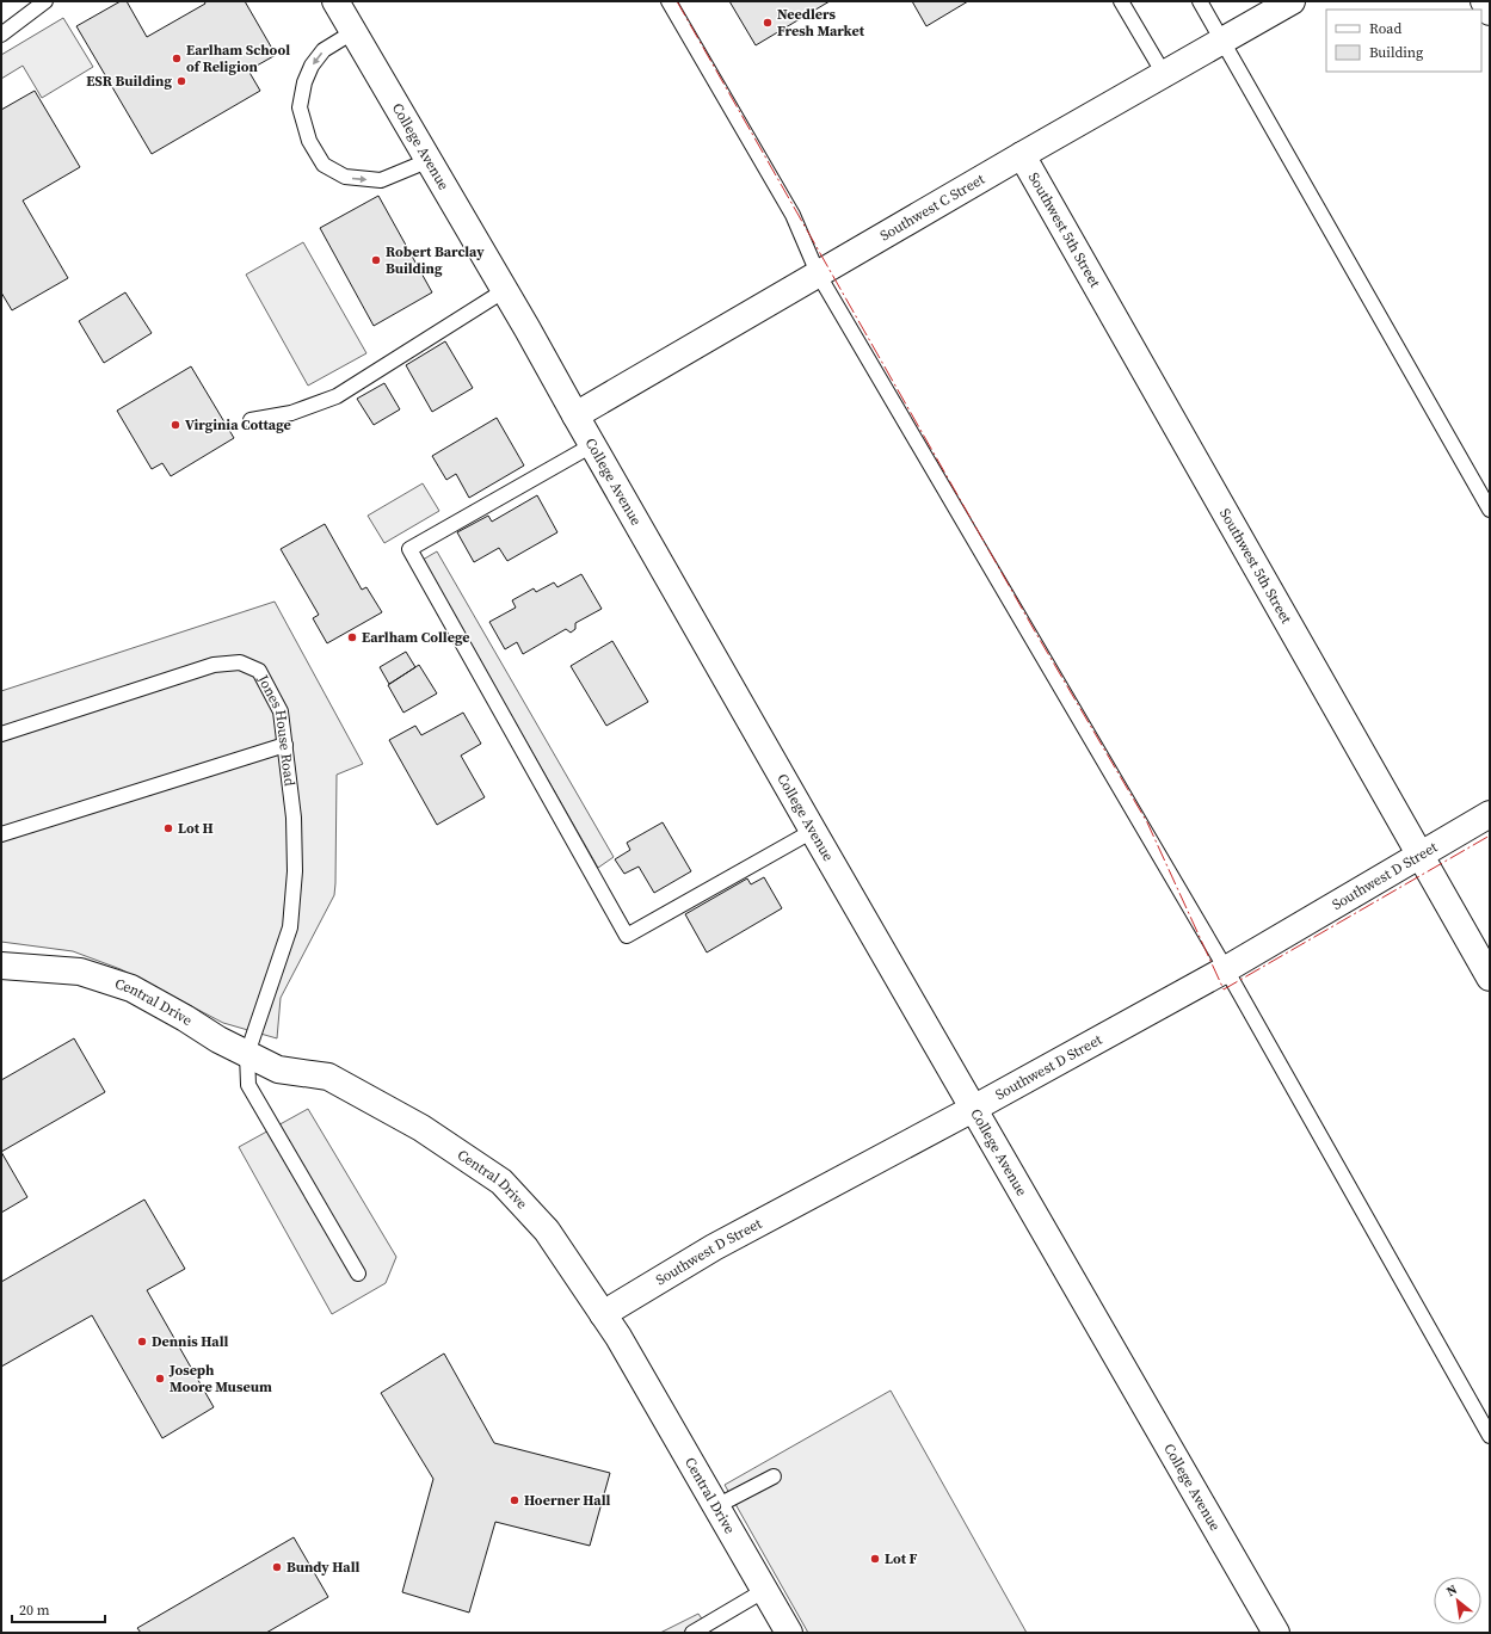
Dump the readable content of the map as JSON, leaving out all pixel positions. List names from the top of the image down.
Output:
{
  "streets": {
    "street": [
      "College Avenue",
      "Southwest C Street",
      "Southwest 5th Street",
      "Southwest D Street",
      "Central Drive"
    ],
    "lane": ["Jones House Road"]
  },
  "crossings": [
    ["College Avenue", "Southwest C Street"],
    ["College Avenue", "Southwest D Street"],
    ["Southwest C Street", "Southwest 5th Street"],
    ["Southwest 5th Street", "Southwest D Street"],
    ["Jones House Road", "Central Drive"],
    ["Southwest D Street", "Central Drive"]
  ],
  "places": [
    "Needlers Fresh Market",
    "Earlham School of Religion",
    "ESR Building",
    "Robert Barclay Building",
    "Virginia Cottage",
    "Earlham College",
    "Lot H",
    "Dennis Hall",
    "Joseph Moore Museum",
    "Hoerner Hall",
    "Lot F",
    "Bundy Hall"
  ],
  "legend": ["Road", "Building"],
  "scale_bar": "20 m",
  "north": "top left"
}
